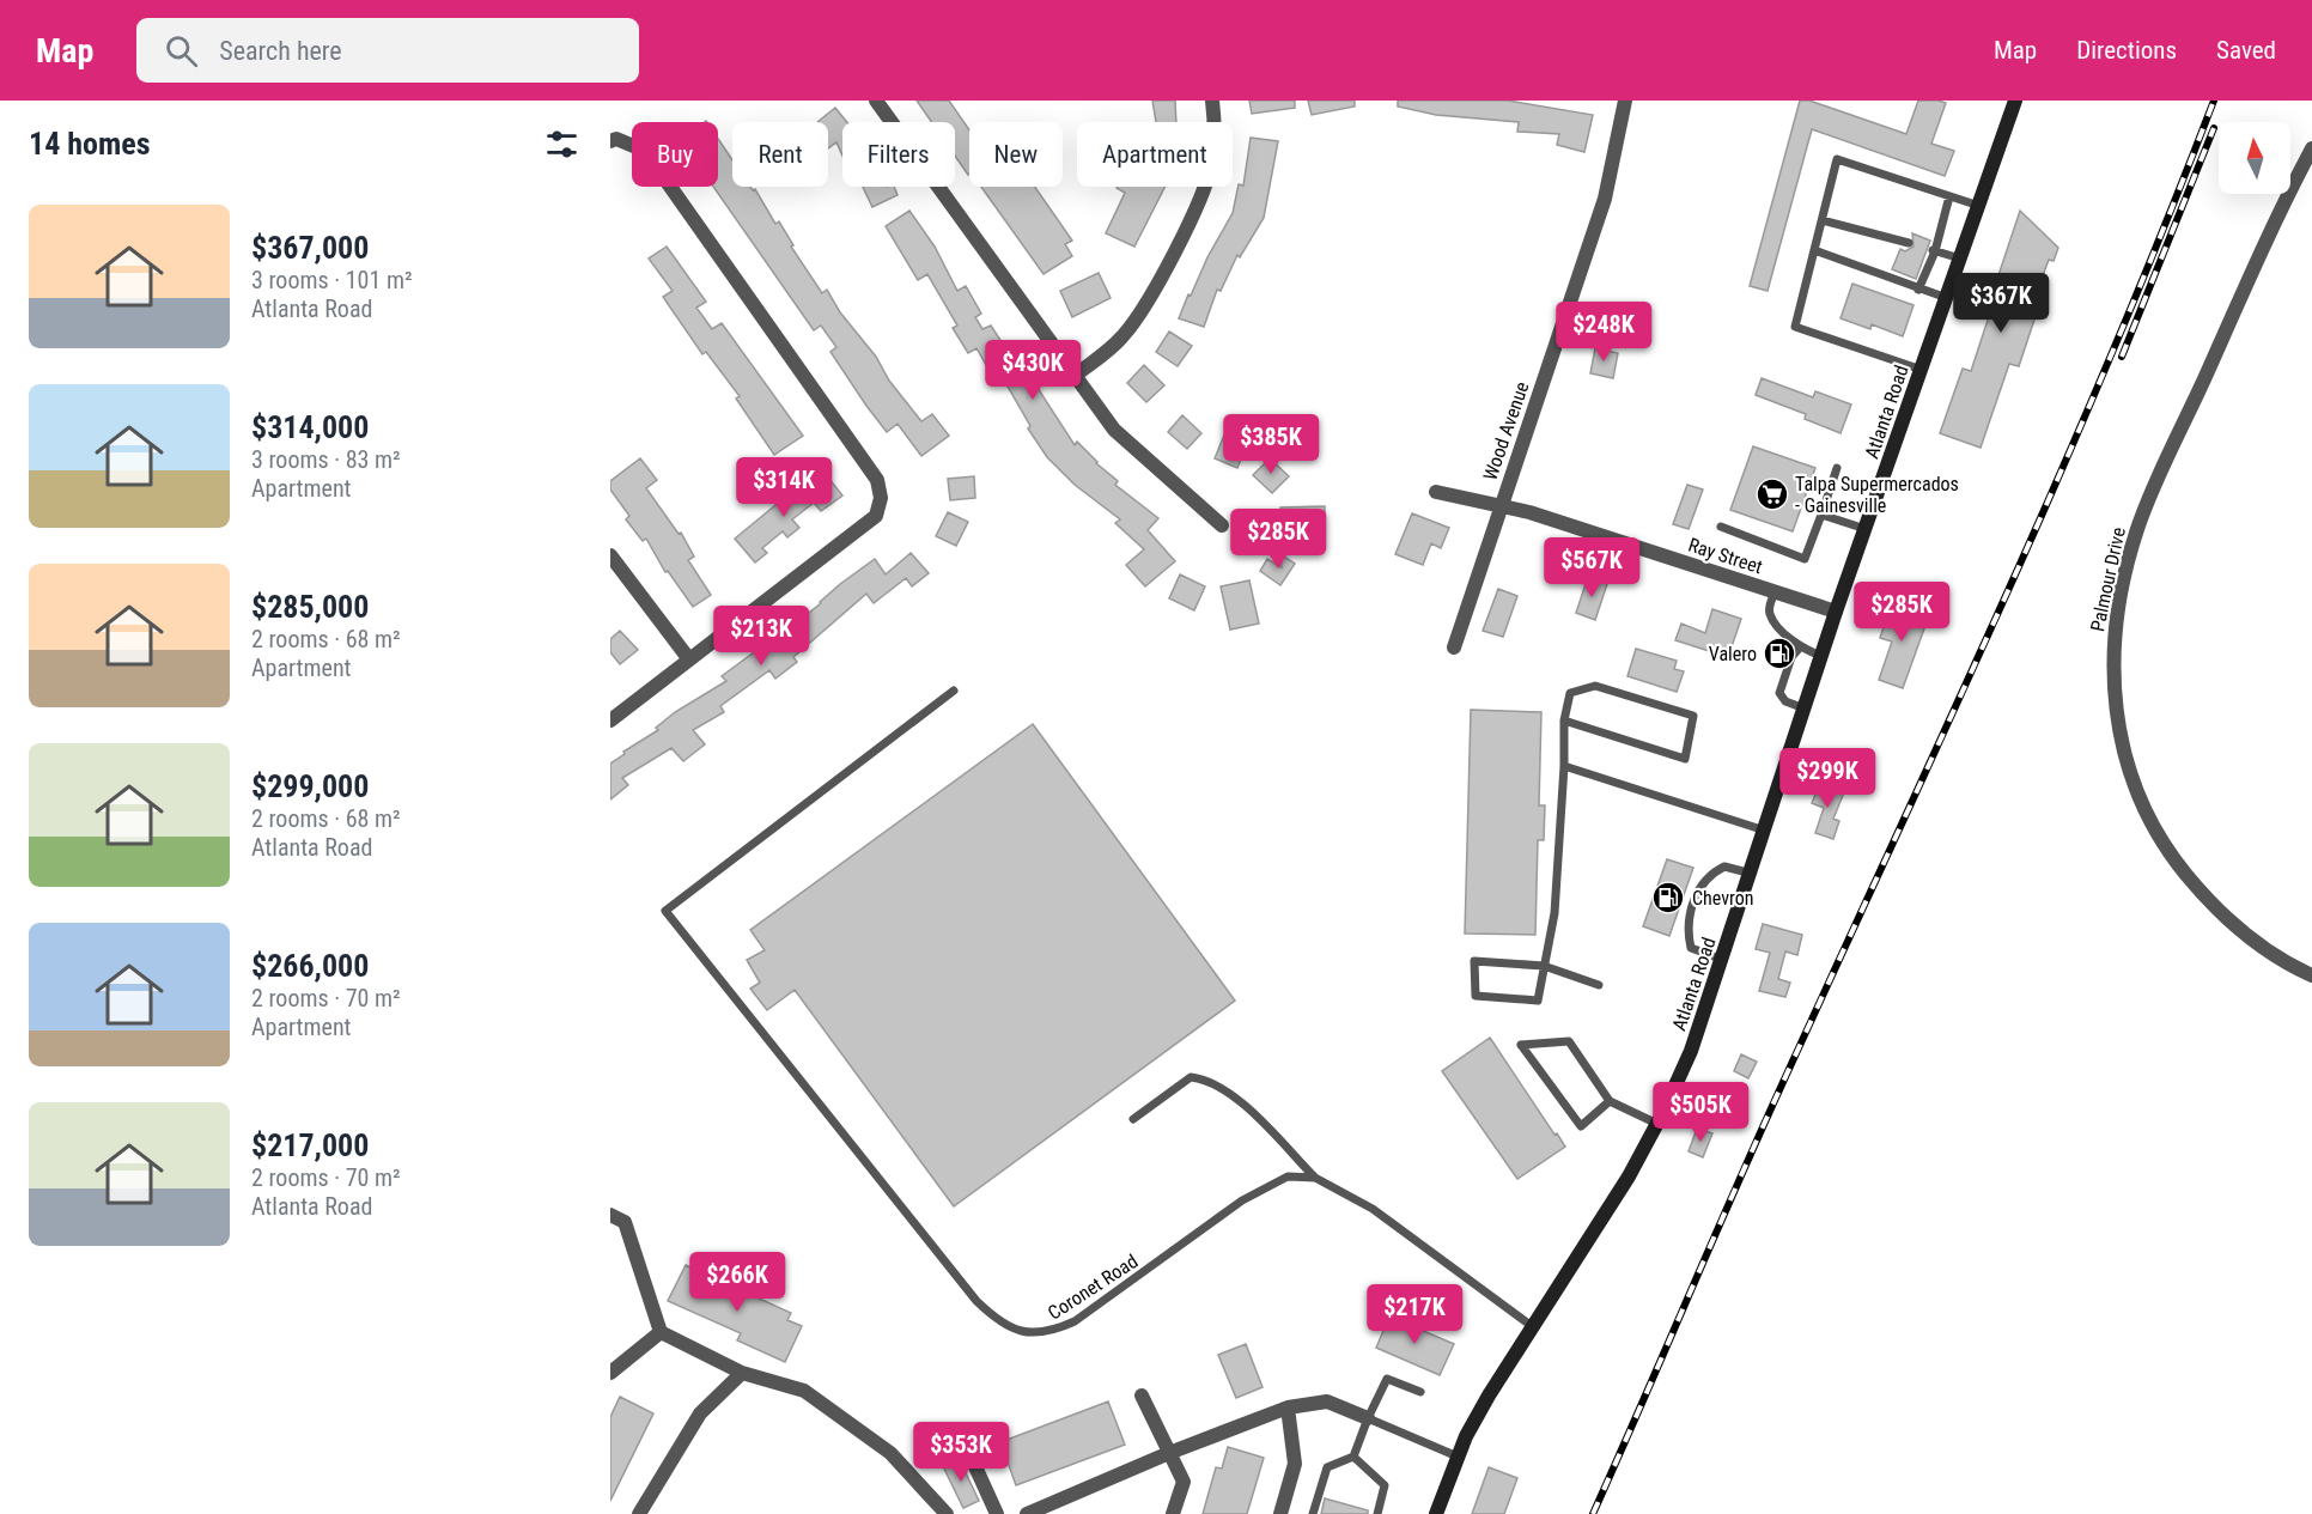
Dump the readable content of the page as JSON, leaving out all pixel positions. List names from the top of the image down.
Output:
{
  "streets": {
    "main road": ["Atlanta Road"],
    "street": ["Wood Avenue", "Ray Street", "Palmour Drive"],
    "lane": ["Coronet Road"]
  },
  "crossings": [
    ["Atlanta Road", "Ray Street"],
    ["Wood Avenue", "Ray Street"]
  ],
  "places": {
    "supermarket": ["Talpa Supermercados - Gainesville"],
    "fuel station": ["Valero", "Chevron"]
  },
  "north": "top",
  "page": {
    "header": "Map",
    "search": "Search here",
    "nav": ["Map", "Directions", "Saved"],
    "heading": "14 homes",
    "chip": [
      "Buy",
      "Rent",
      "Filters",
      "New",
      "Apartment"
    ],
    "list": [
      {
        "name": "$367,000",
        "note": "3 rooms · 101 m² · Atlanta Road"
      },
      {
        "name": "$314,000",
        "note": "3 rooms · 83 m² · Apartment"
      },
      {
        "name": "$285,000",
        "note": "2 rooms · 68 m² · Apartment"
      },
      {
        "name": "$299,000",
        "note": "2 rooms · 68 m² · Atlanta Road"
      },
      {
        "name": "$266,000",
        "note": "2 rooms · 70 m² · Apartment"
      },
      {
        "name": "$217,000",
        "note": "2 rooms · 70 m² · Atlanta Road"
      }
    ],
    "price": [
      "$367K",
      "$248K",
      "$430K",
      "$385K",
      "$314K",
      "$285K",
      "$567K",
      "$285K",
      "$213K",
      "$299K",
      "$505K",
      "$266K",
      "$217K",
      "$353K"
    ]
  }
}
